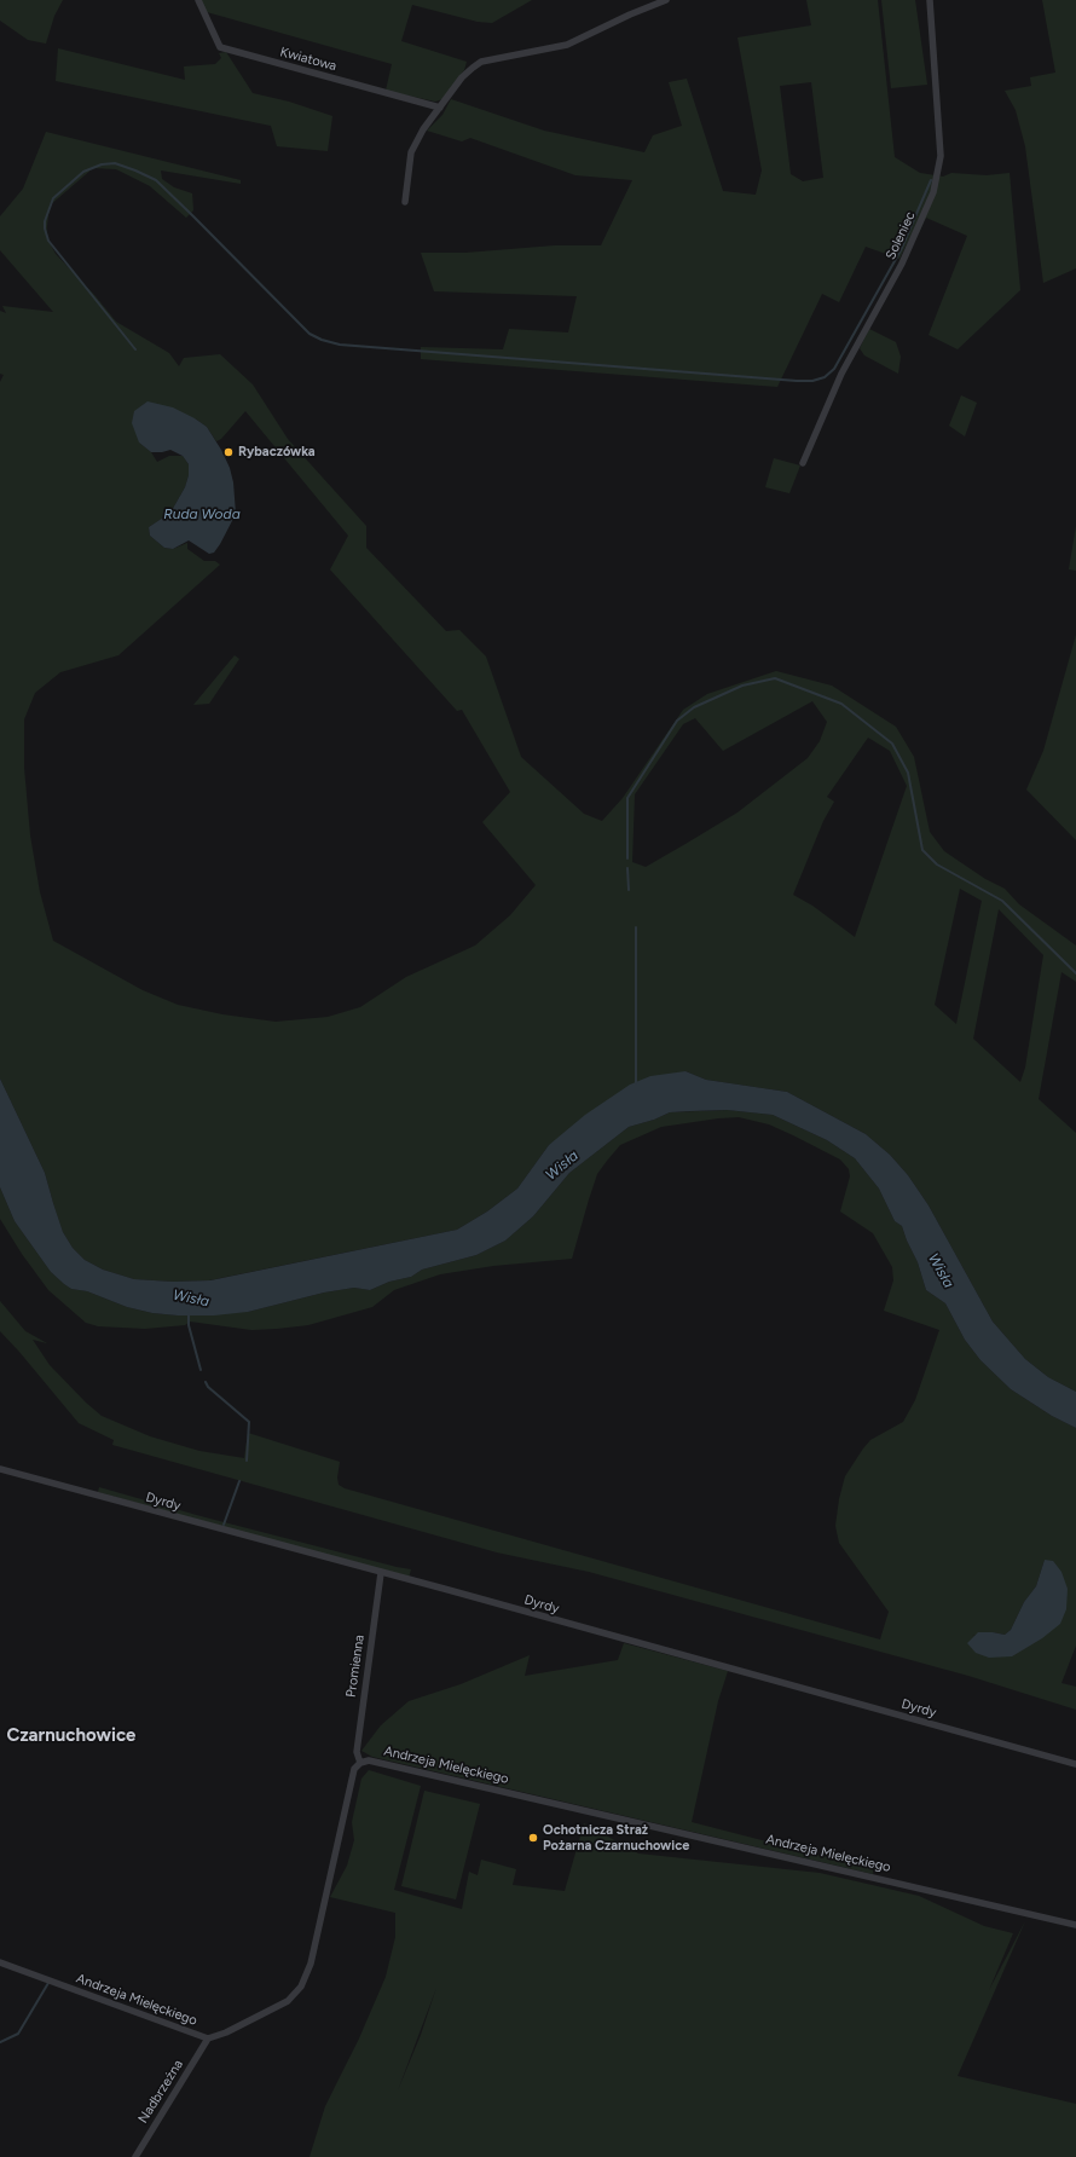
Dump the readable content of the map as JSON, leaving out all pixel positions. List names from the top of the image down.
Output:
{
  "streets": {
    "street": [
      "Kwiatowa",
      "Soleniec",
      "Dyrdy",
      "Promienna",
      "Andrzeja Mielęckiego",
      "Nadbrzeżna"
    ]
  },
  "crossings": [
    ["Dyrdy", "Promienna"],
    ["Promienna", "Andrzeja Mielęckiego"],
    ["Andrzeja Mielęckiego", "Nadbrzeżna"]
  ],
  "districts": ["Czarnuchowice"],
  "water": ["Ruda Woda", "Wisła"],
  "places": ["Rybaczówka", "Ochotnicza Straż Pożarna Czarnuchowice"]
}
